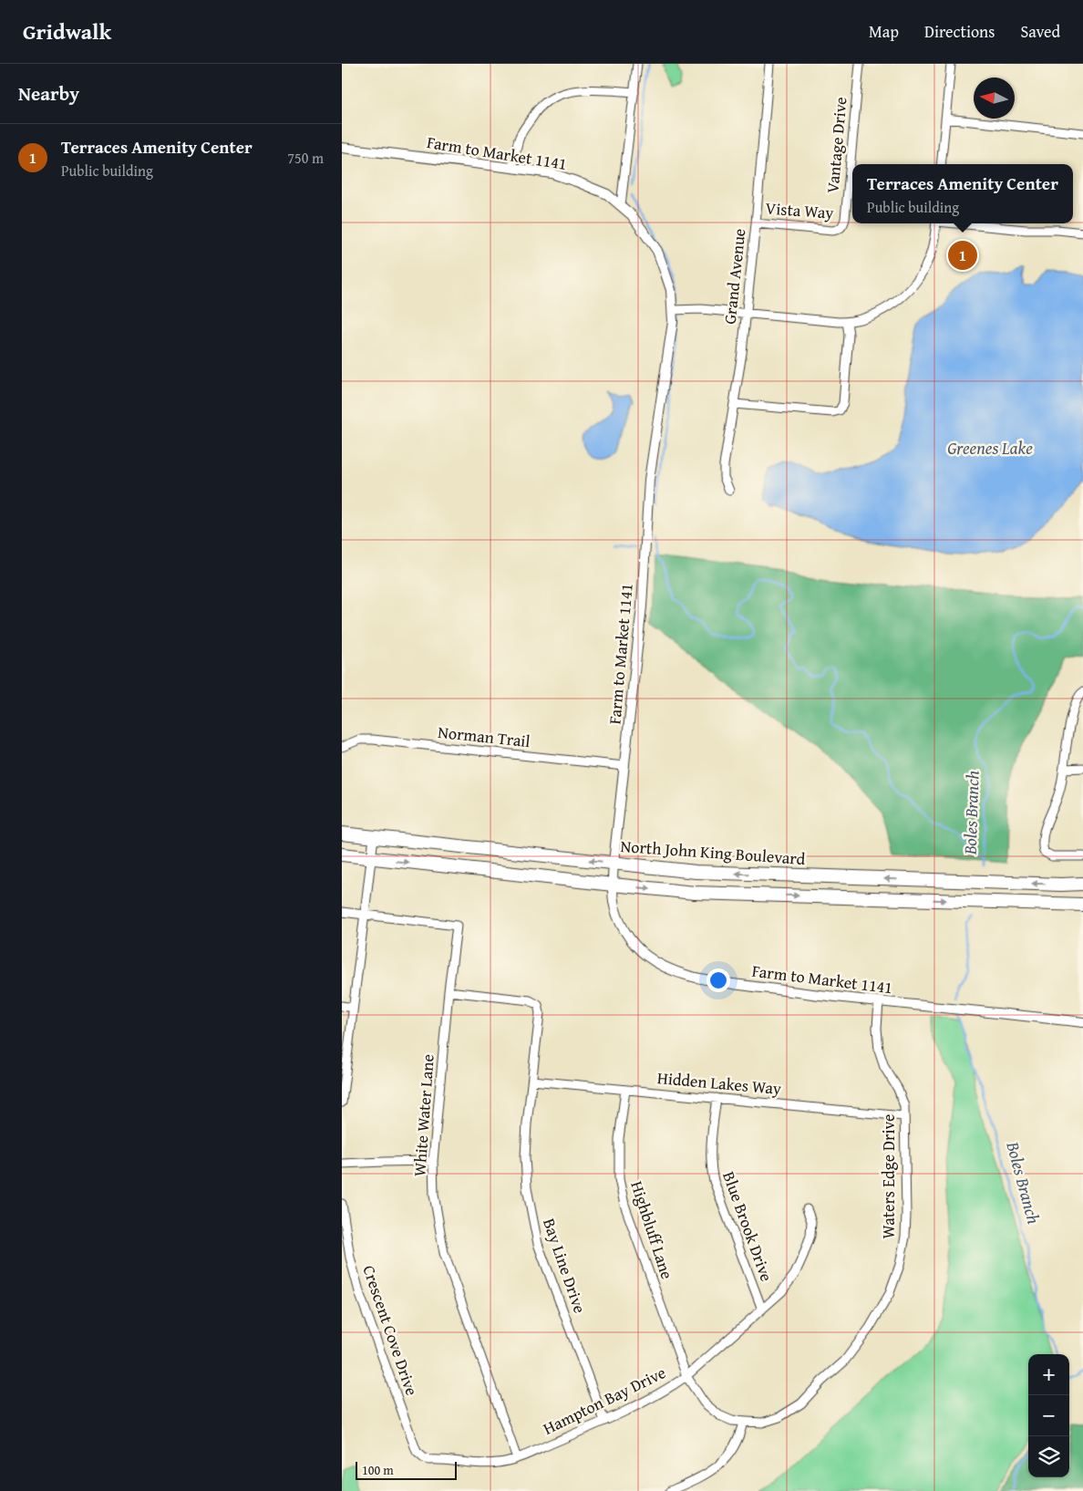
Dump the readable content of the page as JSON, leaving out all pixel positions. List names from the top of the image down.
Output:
{
  "streets": {
    "main road": ["North John King Boulevard"],
    "street": [
      "Vantage Drive",
      "Farm to Market 1141",
      "Vista Way",
      "Grand Avenue",
      "Norman Trail",
      "Hidden Lakes Way",
      "White Water Lane",
      "Waters Edge Drive",
      "Blue Brook Drive",
      "Highbluff Lane",
      "Bay Line Drive",
      "Crescent Cove Drive",
      "Hampton Bay Drive"
    ]
  },
  "crossings": [
    ["Vantage Drive", "Vista Way"],
    ["Farm to Market 1141", "Norman Trail"],
    ["Farm to Market 1141", "North John King Boulevard"],
    ["Farm to Market 1141", "Waters Edge Drive"],
    ["Vista Way", "Grand Avenue"],
    ["Hidden Lakes Way", "Waters Edge Drive"],
    ["Hidden Lakes Way", "Blue Brook Drive"],
    ["Hidden Lakes Way", "Highbluff Lane"],
    ["Hidden Lakes Way", "Bay Line Drive"],
    ["White Water Lane", "Bay Line Drive"],
    ["White Water Lane", "Hampton Bay Drive"],
    ["Waters Edge Drive", "Highbluff Lane"],
    ["Waters Edge Drive", "Hampton Bay Drive"],
    ["Blue Brook Drive", "Hampton Bay Drive"],
    ["Highbluff Lane", "Hampton Bay Drive"],
    ["Bay Line Drive", "Hampton Bay Drive"],
    ["Crescent Cove Drive", "Hampton Bay Drive"]
  ],
  "water": ["Greenes Lake", "Boles Branch"],
  "scale_bar": "100 m",
  "north": "left",
  "page": {
    "header": "Gridwalk",
    "nav": ["Map", "Directions", "Saved"],
    "heading": "Nearby",
    "list": [
      {
        "mark": "1",
        "name": "Terraces Amenity Center",
        "note": "Public building",
        "value": "750 m"
      }
    ],
    "popup": ["Terraces Amenity Center", "Public building"],
    "pins": "1",
    "map_buttons": ["+", "−"],
    "scale": "100 m"
  }
}
